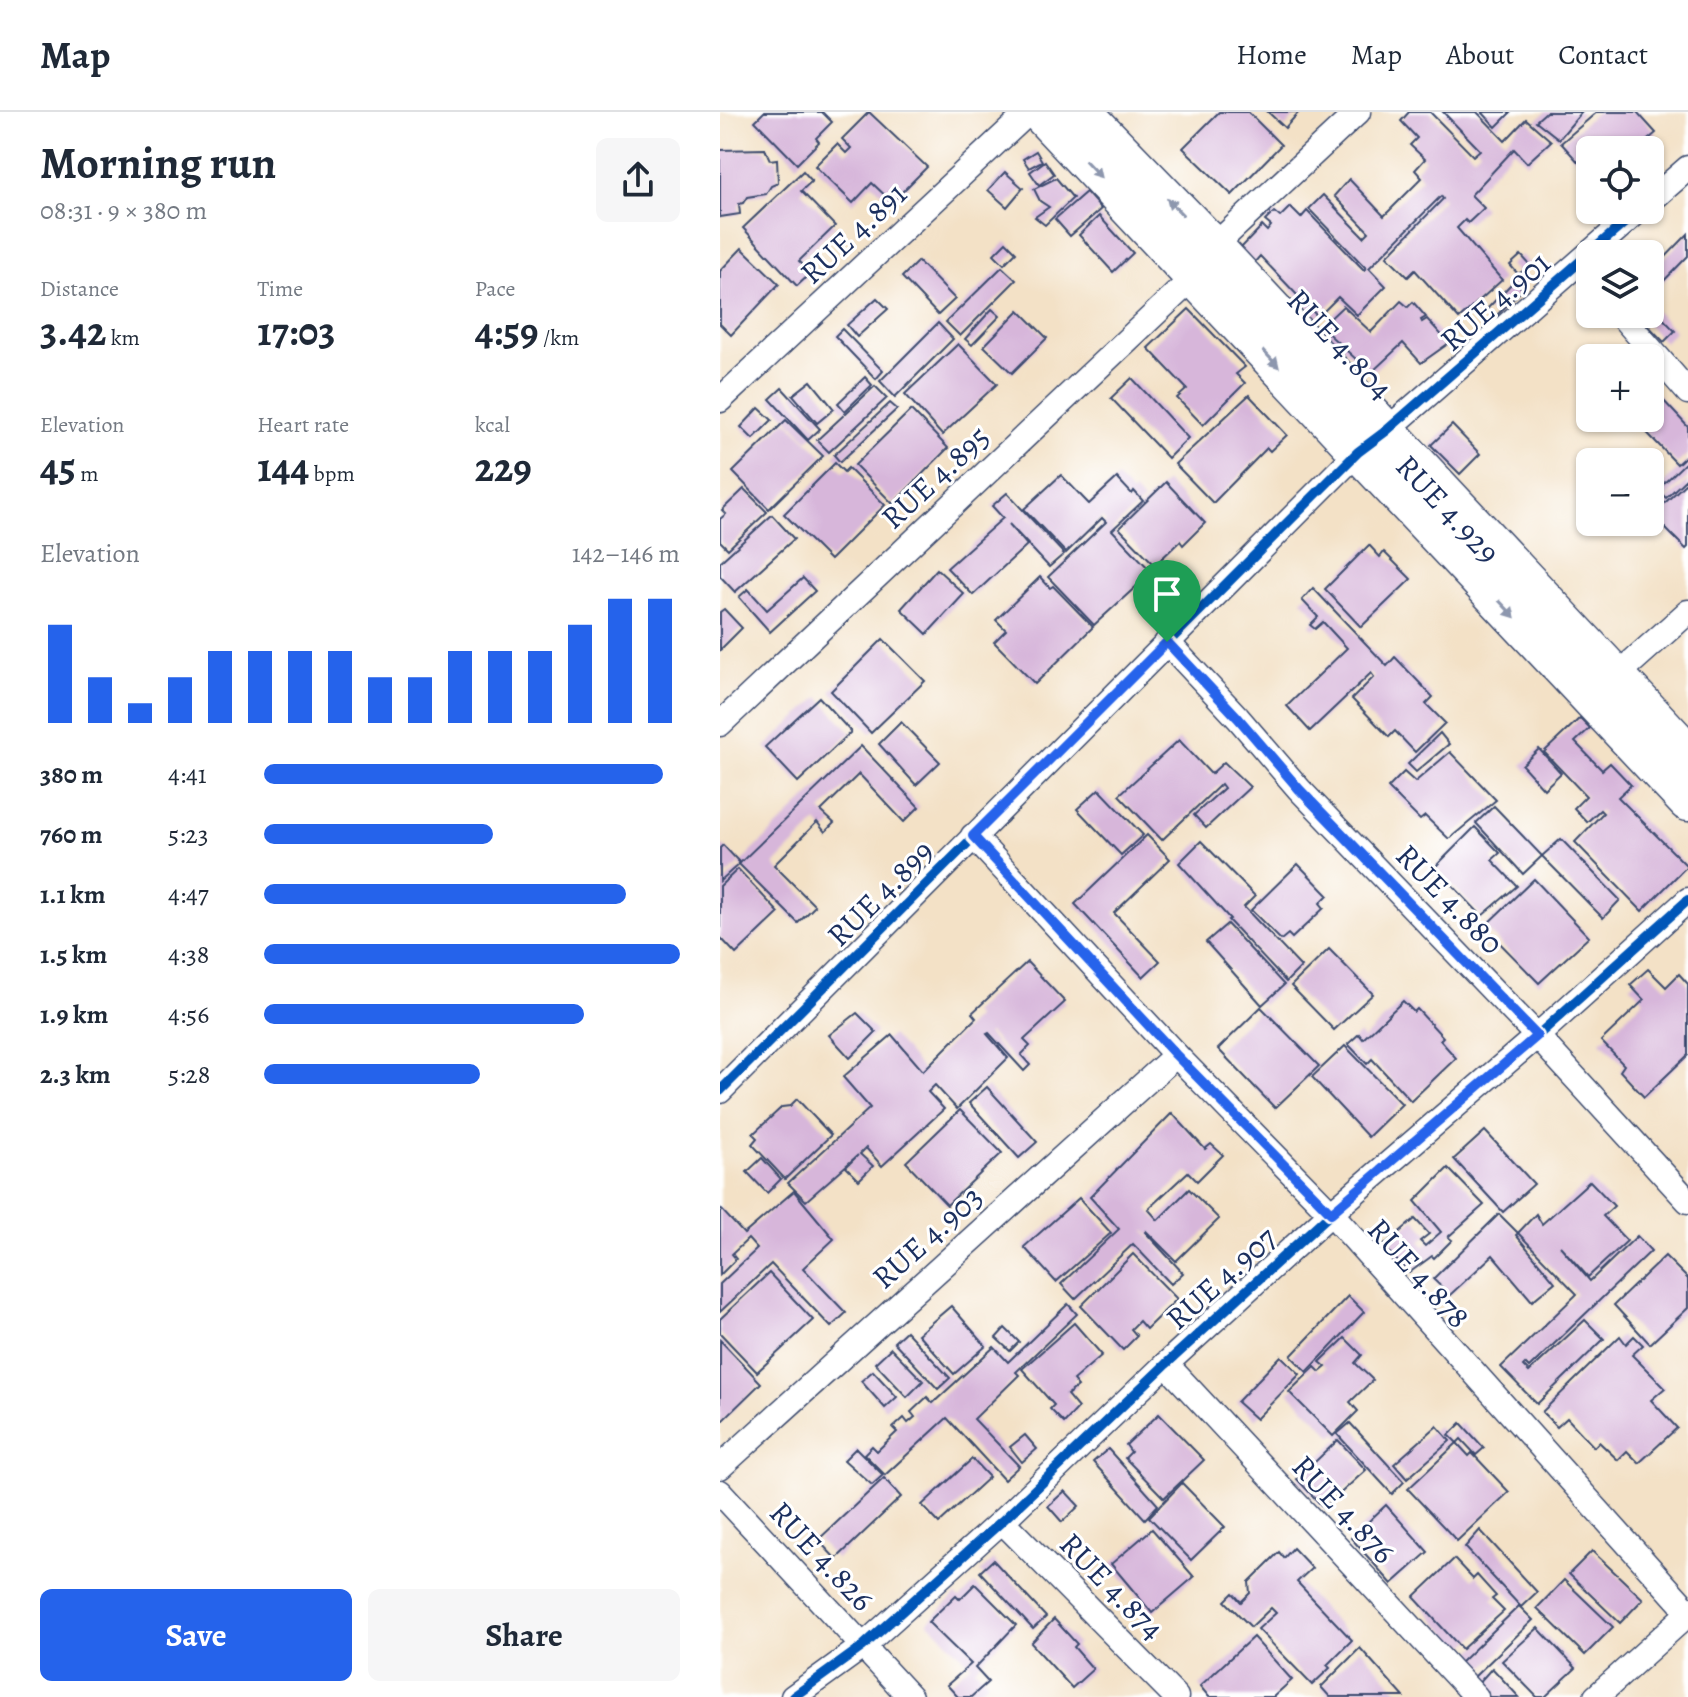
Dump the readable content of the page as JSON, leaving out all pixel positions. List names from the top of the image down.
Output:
{
  "streets": {
    "main road": ["RUE 4.804", "RUE 4.929"],
    "street": [
      "RUE 4.891",
      "RUE 4.901",
      "RUE 4.895",
      "RUE 4.899",
      "RUE 4.880",
      "RUE 4.903",
      "RUE 4.878",
      "RUE 4.907",
      "RUE 4.876",
      "RUE 4.826",
      "RUE 4.874"
    ]
  },
  "crossings": [
    ["RUE 4.901", "RUE 4.804"],
    ["RUE 4.901", "RUE 4.929"],
    ["RUE 4.901", "RUE 4.899"],
    ["RUE 4.804", "RUE 4.895"],
    ["RUE 4.804", "RUE 4.929"],
    ["RUE 4.804", "RUE 4.899"],
    ["RUE 4.929", "RUE 4.899"],
    ["RUE 4.899", "RUE 4.880"],
    ["RUE 4.899", "RUE 4.878"],
    ["RUE 4.880", "RUE 4.907"],
    ["RUE 4.903", "RUE 4.878"],
    ["RUE 4.878", "RUE 4.907"],
    ["RUE 4.907", "RUE 4.876"],
    ["RUE 4.907", "RUE 4.826"],
    ["RUE 4.907", "RUE 4.874"]
  ],
  "one_way": ["RUE 4.929"],
  "page": {
    "header": "Map",
    "nav": [
      "Home",
      "Map",
      "About",
      "Contact"
    ],
    "heading": ["Morning run", "08:31 · 9 × 380 m"],
    "map_buttons": ["+", "−"],
    "stats": [
      ["Distance", "3.42 km"],
      ["Time", "17:03"],
      ["Pace", "4:59 /km"],
      ["Elevation", "45 m"],
      ["Heart rate", "144 bpm"],
      ["kcal", "229"]
    ],
    "chart": ["Elevation", "142–146 m"],
    "list": [
      {
        "name": "380 m",
        "note": "4:41"
      },
      {
        "name": "760 m",
        "note": "5:23"
      },
      {
        "name": "1.1 km",
        "note": "4:47"
      },
      {
        "name": "1.5 km",
        "note": "4:38"
      },
      {
        "name": "1.9 km",
        "note": "4:56"
      },
      {
        "name": "2.3 km",
        "note": "5:28"
      }
    ],
    "buttons": ["Save", "Share"]
  }
}
